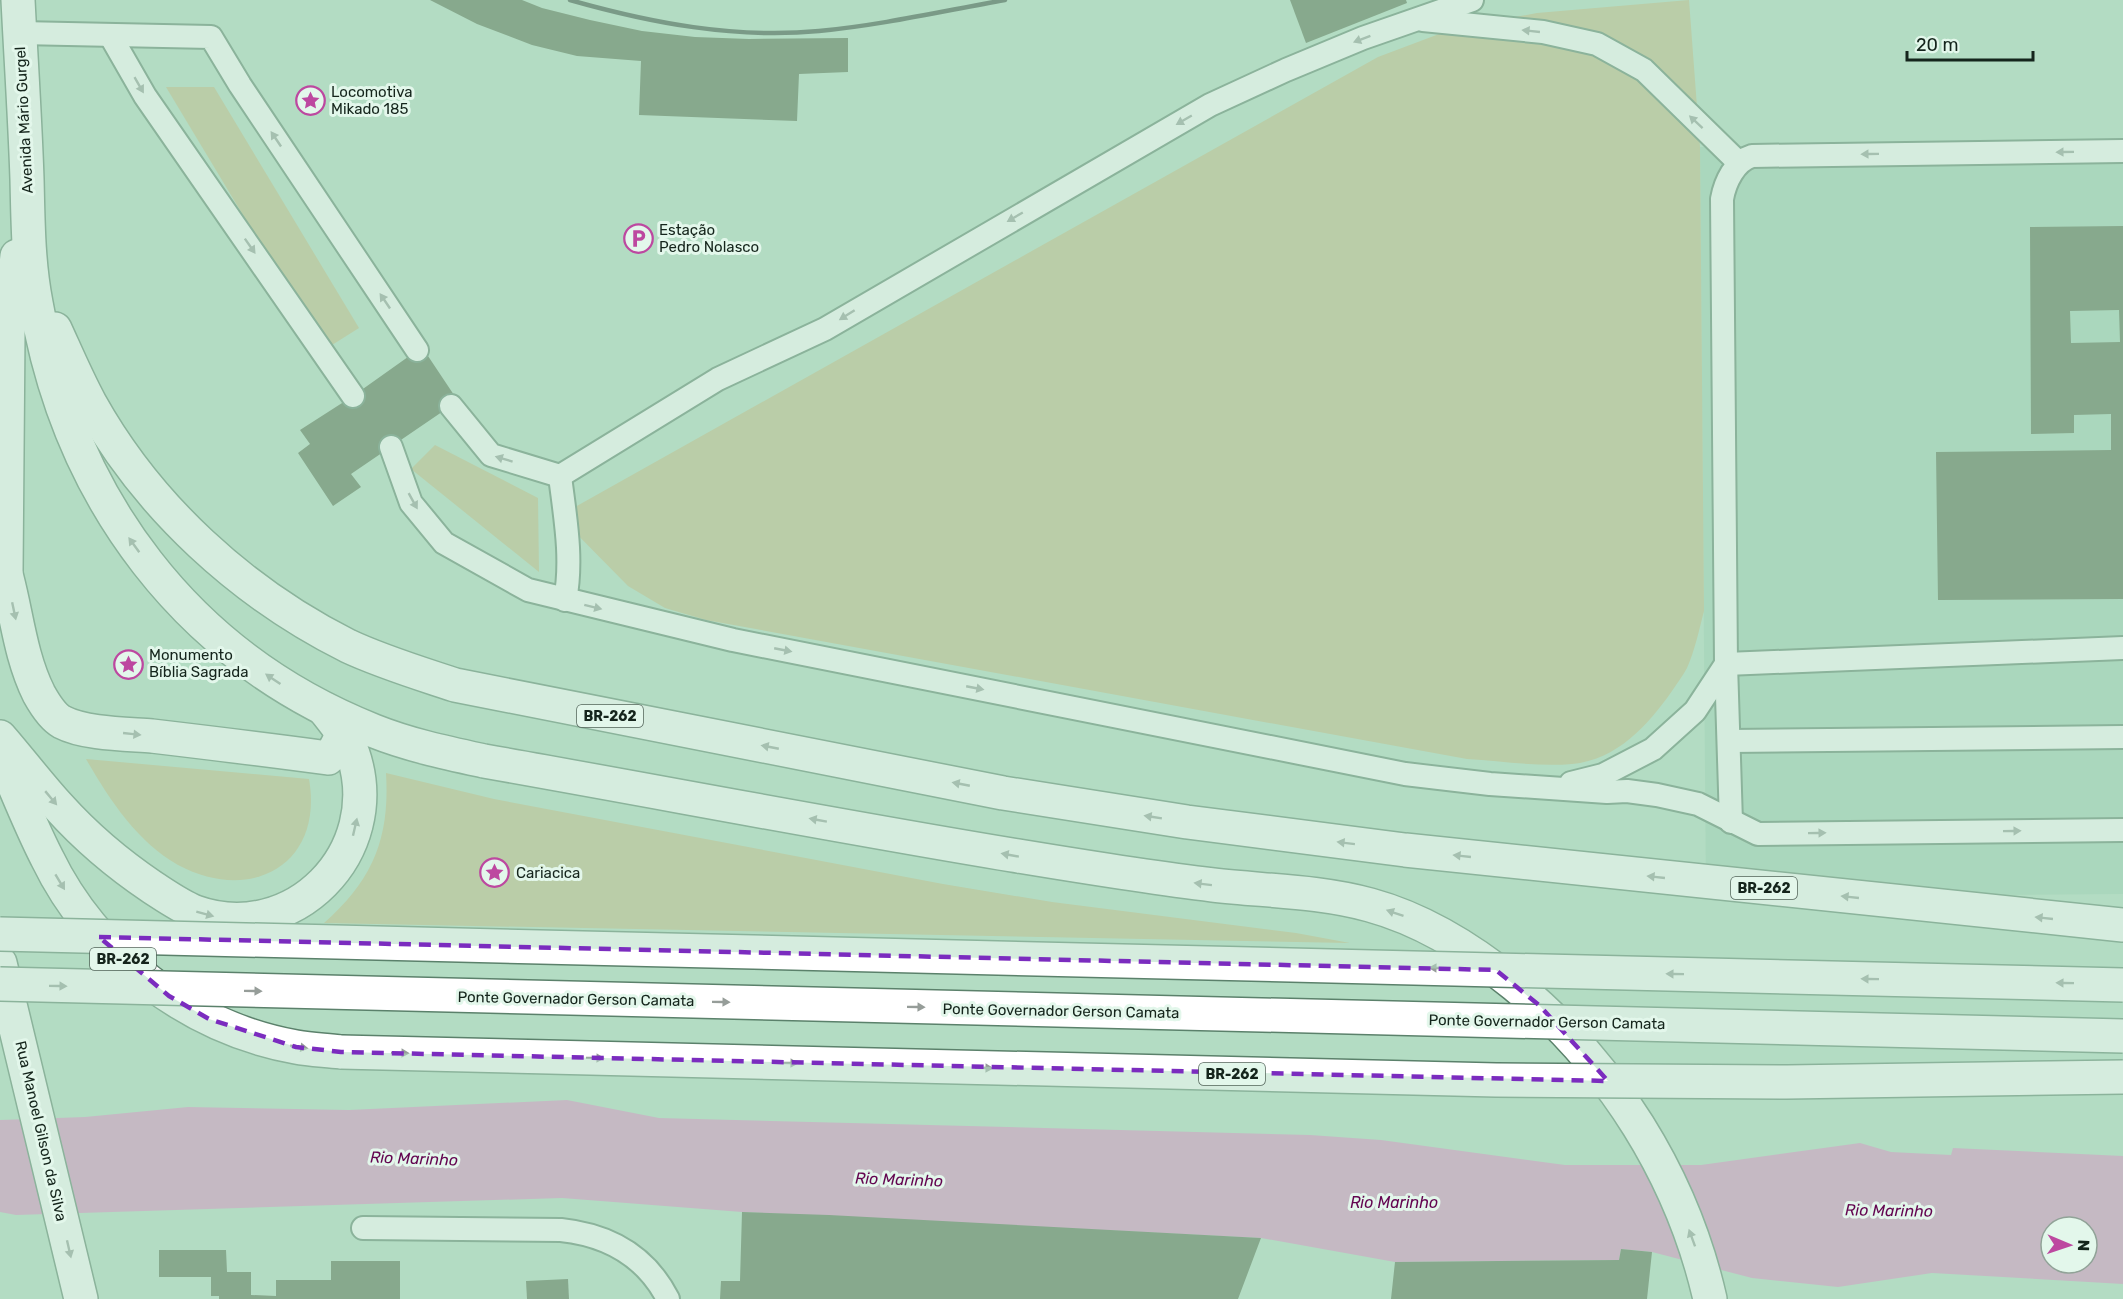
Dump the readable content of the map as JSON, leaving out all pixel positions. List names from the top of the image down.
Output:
{
  "streets": {
    "main road": [
      "Avenida Mário Gurgel",
      "BR-262",
      "Ponte Governador Gerson Camata",
      "Rua Manoel Gilson da Silva"
    ]
  },
  "crossings": [
    ["Avenida Mário Gurgel", "BR-262"],
    ["Ponte Governador Gerson Camata", "Rua Manoel Gilson da Silva"]
  ],
  "one_way": ["Rua Manoel Gilson da Silva"],
  "water": ["Rio Marinho"],
  "places": {
    "place": ["Locomotiva Mikado 185", "Monumento Bíblia Sagrada", "Cariacica"],
    "parking": ["Estação Pedro Nolasco"]
  },
  "scale_bar": "20 m",
  "north": "right"
}
